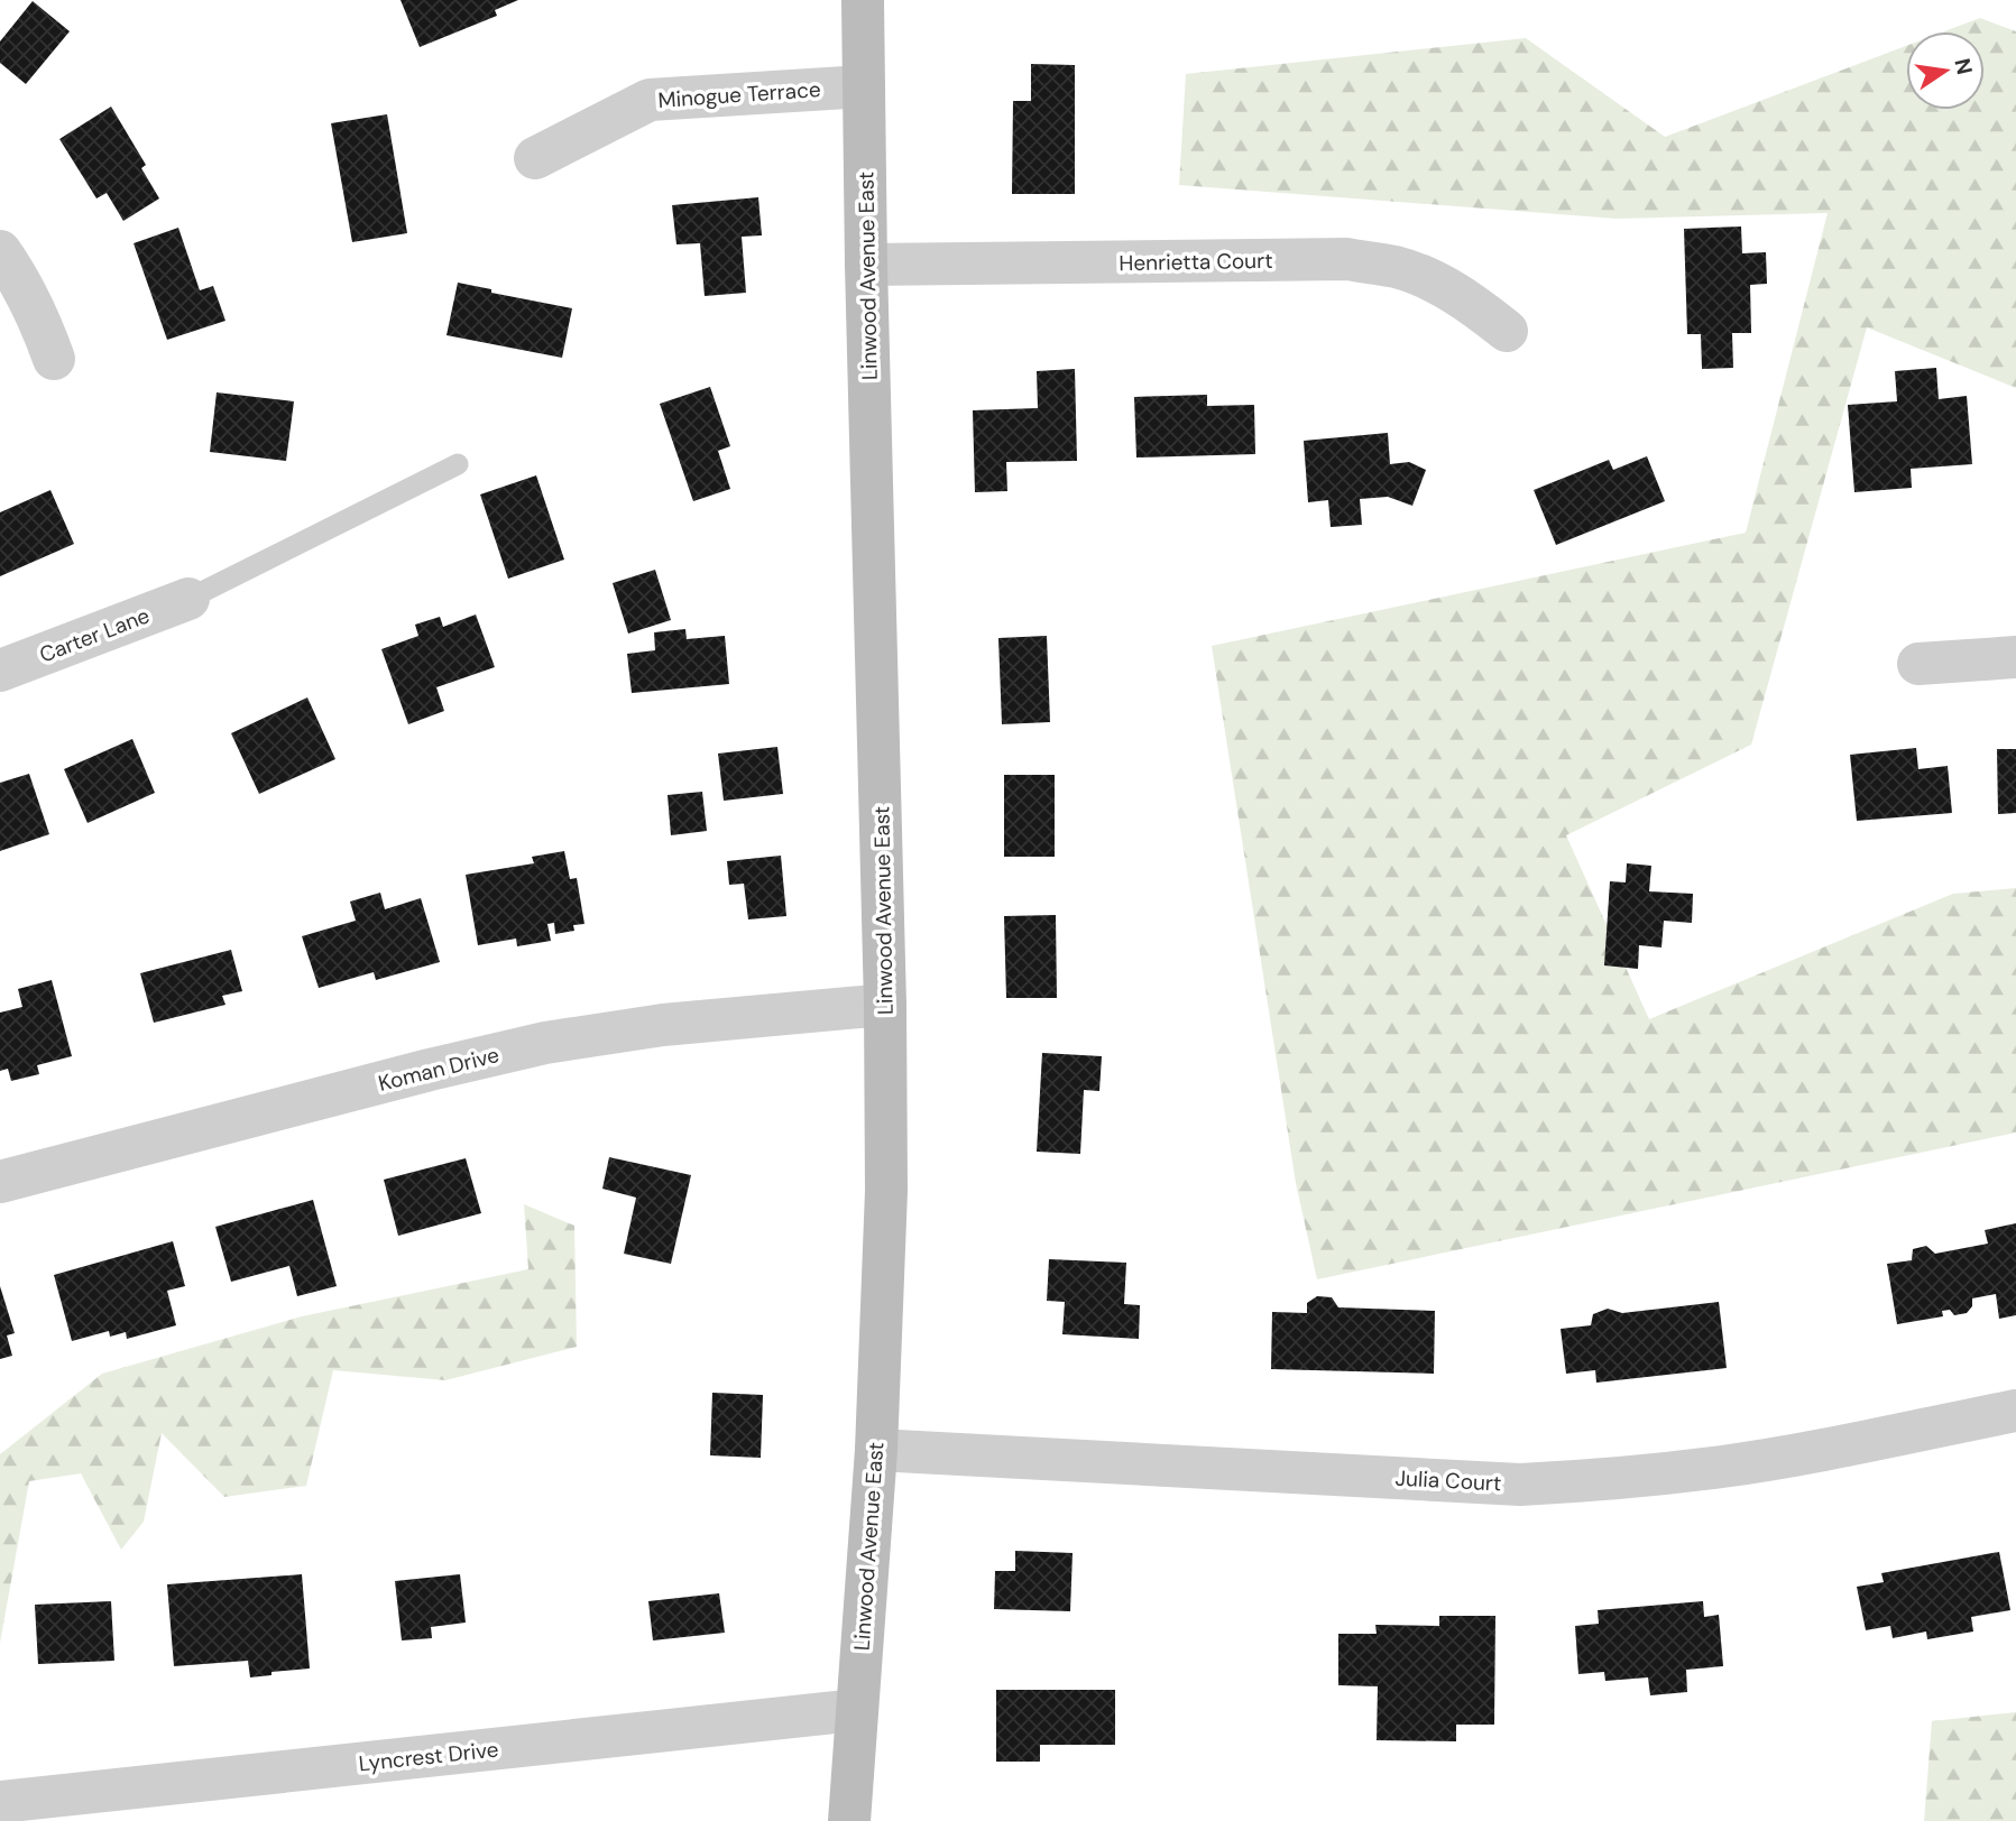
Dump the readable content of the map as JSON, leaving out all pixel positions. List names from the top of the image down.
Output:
{
  "streets": {
    "main road": ["Linwood Avenue East"],
    "street": [
      "Minogue Terrace",
      "Henrietta Court",
      "Carter Lane",
      "Koman Drive",
      "Julia Court",
      "Lyncrest Drive"
    ]
  },
  "crossings": [
    ["Minogue Terrace", "Linwood Avenue East"],
    ["Henrietta Court", "Linwood Avenue East"],
    ["Linwood Avenue East", "Koman Drive"],
    ["Linwood Avenue East", "Julia Court"],
    ["Linwood Avenue East", "Lyncrest Drive"]
  ],
  "north": "right"
}
